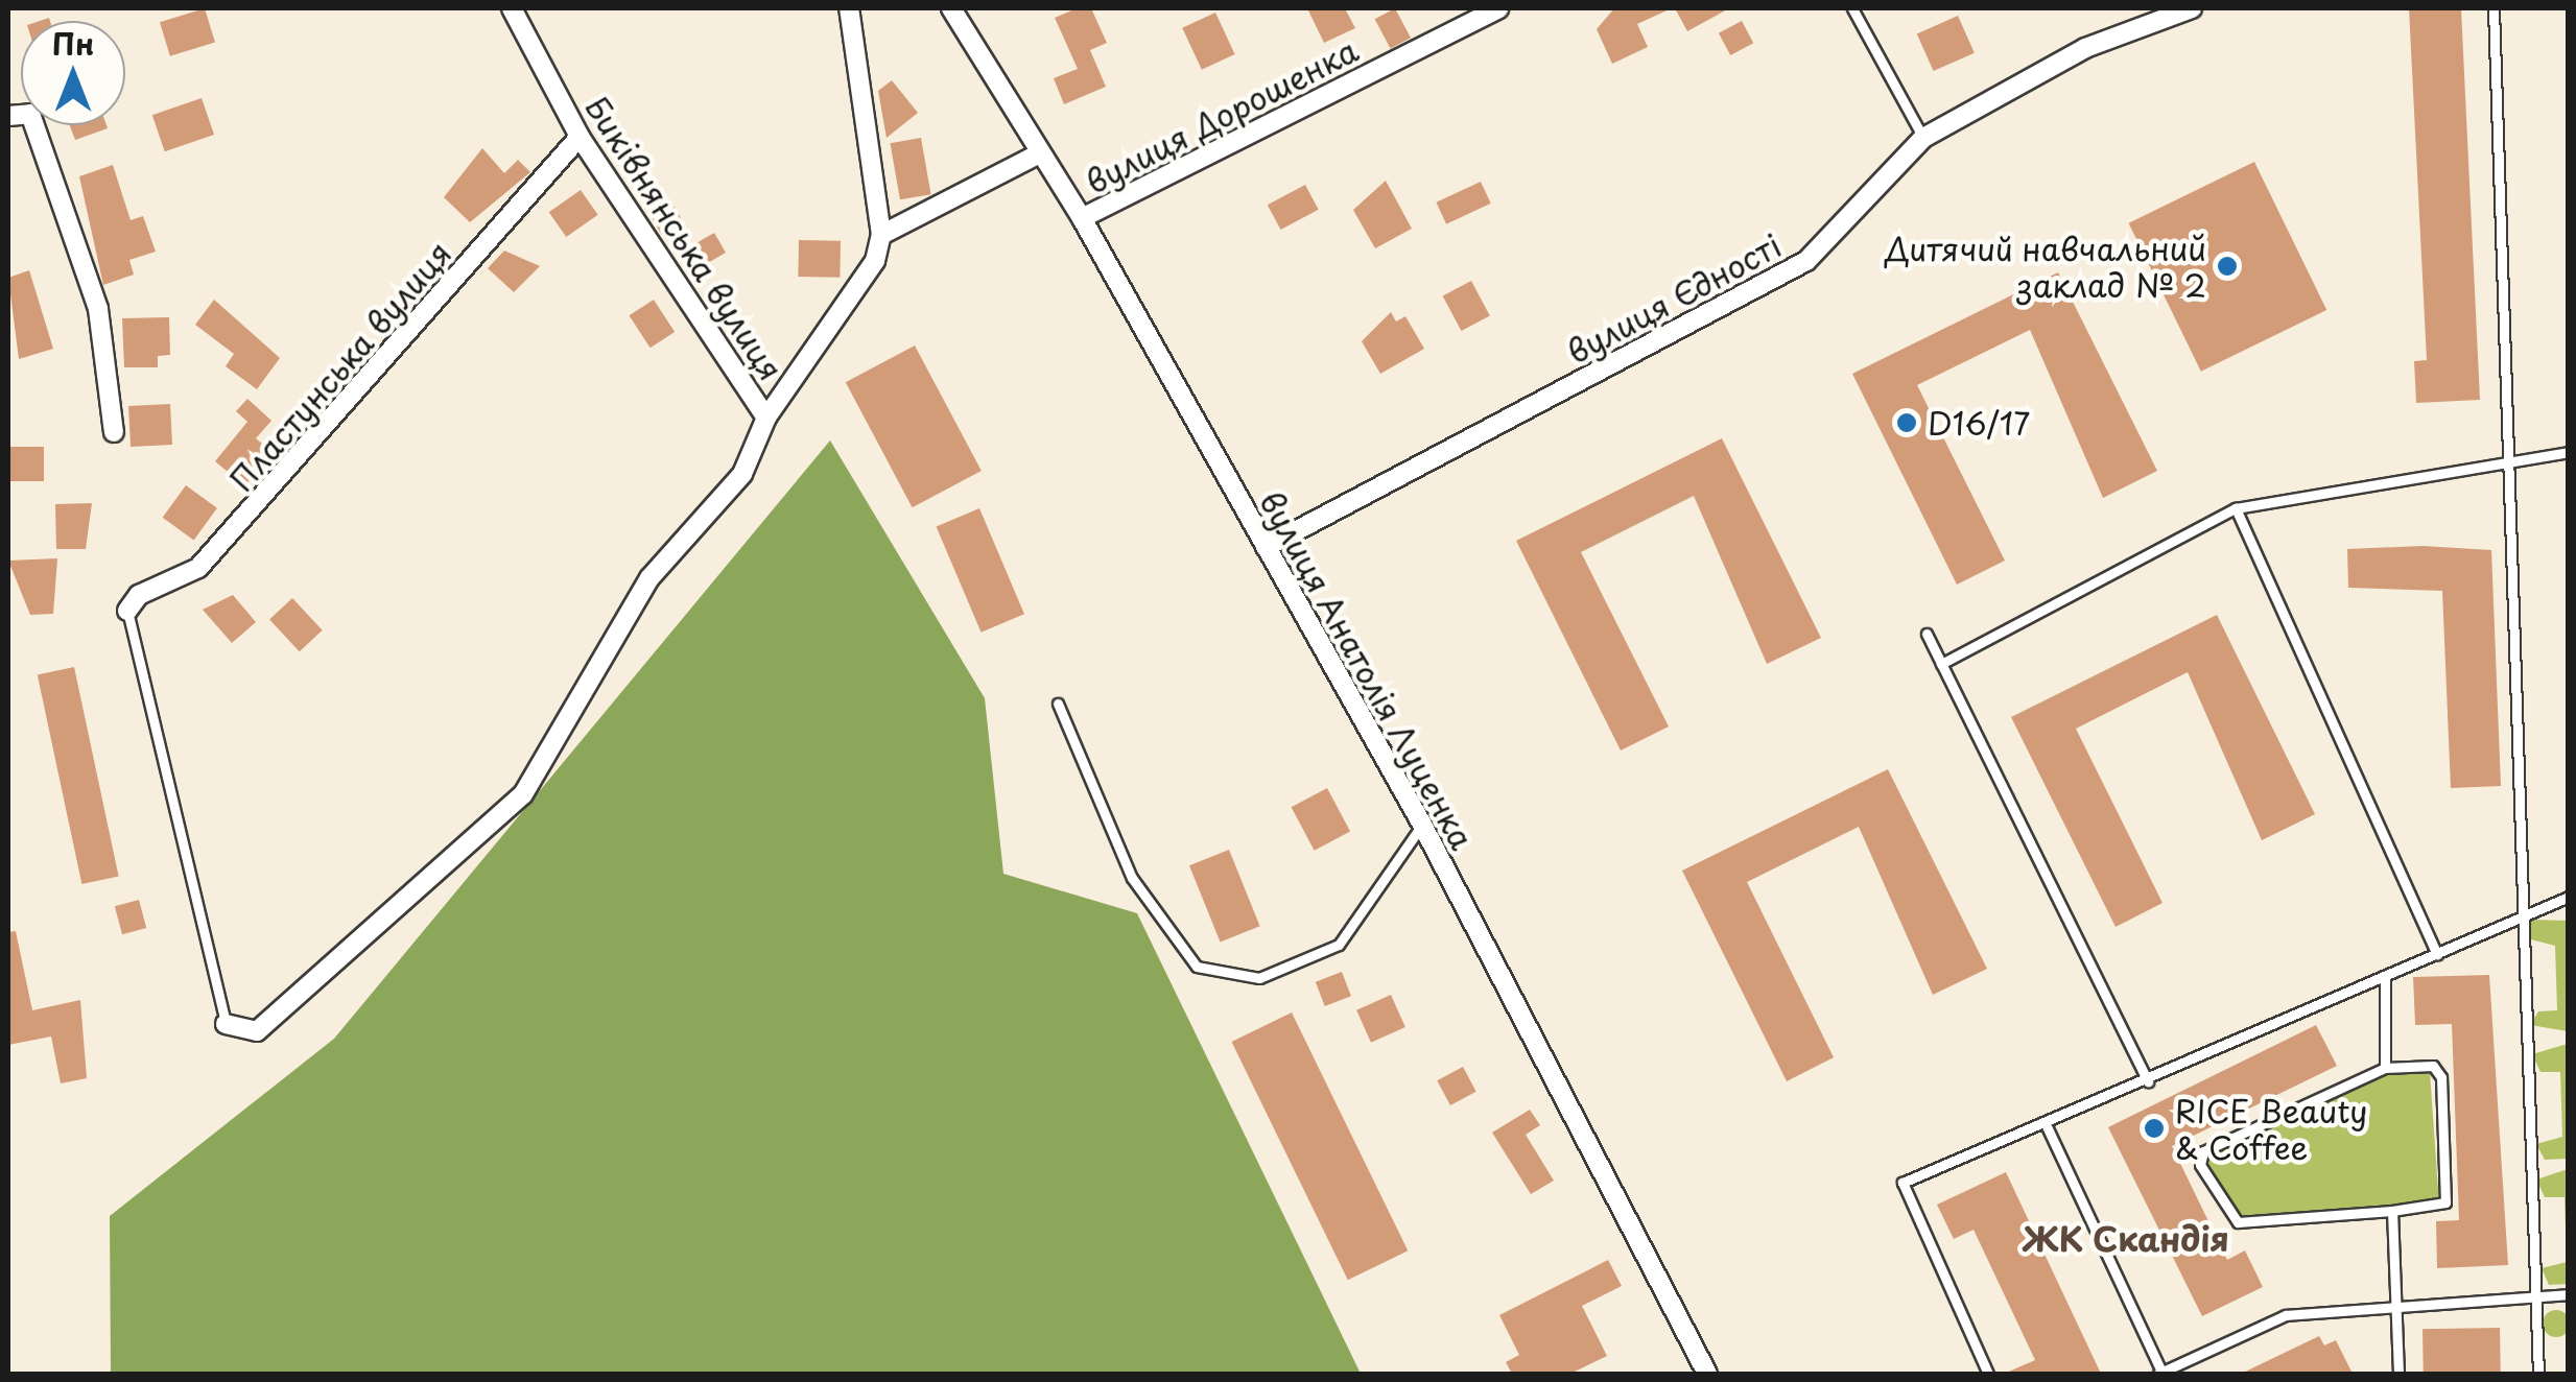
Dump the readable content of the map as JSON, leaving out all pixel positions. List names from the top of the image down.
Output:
{
  "streets": {
    "street": [
      "вулиця Дорошенка",
      "Биківнянська вулиця",
      "вулиця Єдності",
      "Пластунська вулиця",
      "вулиця Анатолія Луценка"
    ]
  },
  "crossings": [
    ["вулиця Дорошенка", "вулиця Анатолія Луценка"],
    ["Биківнянська вулиця", "Пластунська вулиця"],
    ["вулиця Єдності", "вулиця Анатолія Луценка"]
  ],
  "districts": ["ЖК Скандія"],
  "places": ["Дитячий навчальний заклад № 2", "D16/17", "RICE Beauty & Coffee"],
  "north": "top"
}
